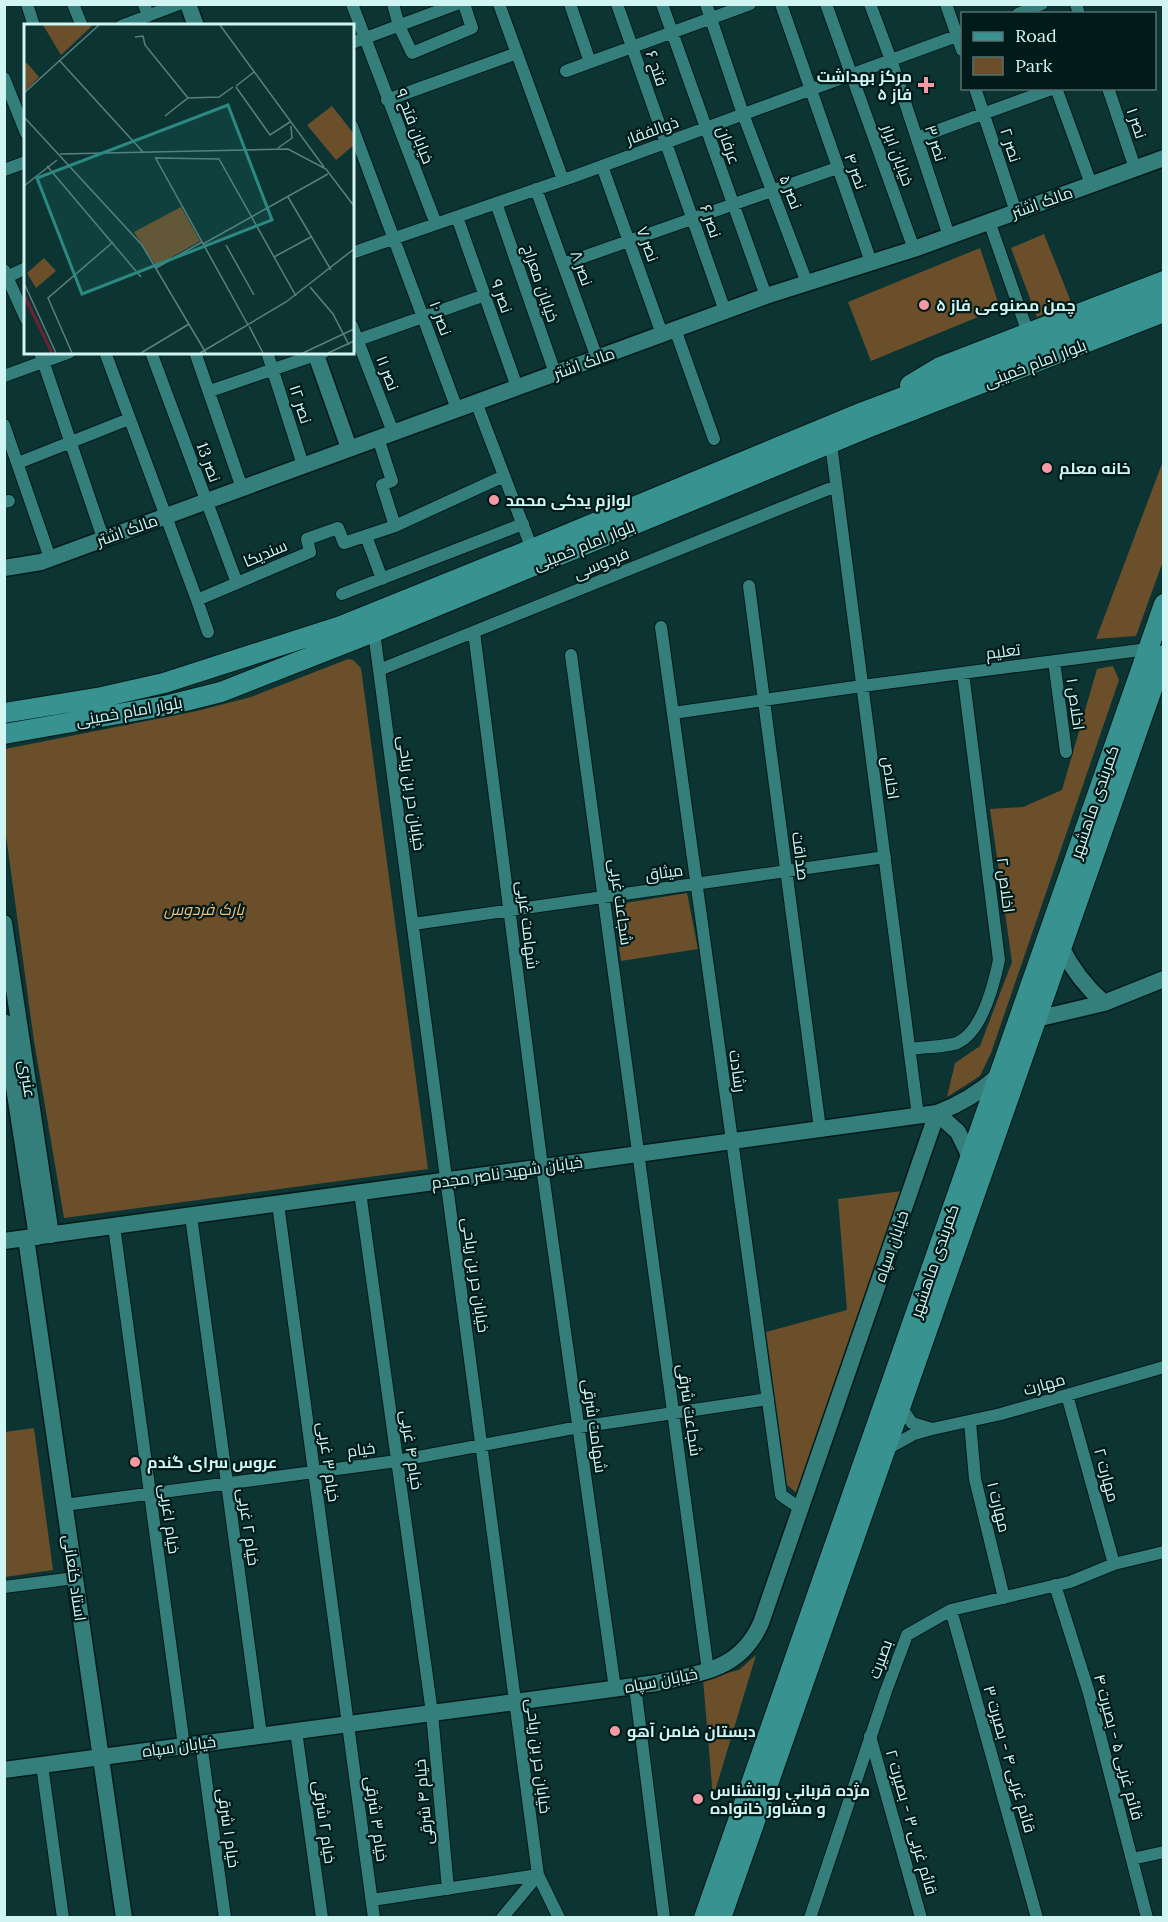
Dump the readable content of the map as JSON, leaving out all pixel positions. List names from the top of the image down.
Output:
{
  "streets": {
    "main road": ["بلوار امام خمینی", "کمربندی ماهشهر"],
    "street": [
      "فتح ۶",
      "نصر ۱",
      "خیابان فتح ۹",
      "ذوالفقار",
      "نصر ۳",
      "عرفان",
      "نصر ۲",
      "خیابان ابرار",
      "نصر ۴",
      "نصر ۵",
      "مالک اشتر",
      "نصر ۶",
      "نصر ۷",
      "نصر ۸",
      "خیابان معراج",
      "نصر ۹",
      "نصر ۱۰",
      "نصر ۱۱",
      "نصر ۱۲",
      "نصر 13",
      "سندیکا",
      "فردوسی",
      "تعلیم",
      "اخلاص ۱",
      "اخلاص",
      "خیابان حر بن ریاحی",
      "صداقت",
      "میثاق",
      "اخلاص ۲",
      "شجاعت غربی",
      "شهامت غربی",
      "رشادت",
      "عنبری",
      "خیابان شهید ناصر مجدم",
      "خیابان سپاه",
      "مهارت",
      "شجاعت شرقی",
      "شهامت شرقی",
      "خیام",
      "خیام ۴ غربی",
      "خیام ۳ غربی",
      "مهارت ۲",
      "مهارت ۱",
      "خیام ۱غربی",
      "خیام ۲ غربی",
      "استاد کنعانی",
      "بصیرت",
      "قائم غربی ۵ - بصیرت ۴",
      "قائم غربی ۴ - بصیرت ۳",
      "خیام ۴ شرقی",
      "خیام ۳ شرقی",
      "خیام ۲ شرقی",
      "قائم غربی ۳ - بصیرت ۲",
      "خیام ۱ شرقی"
    ]
  },
  "crossings": [
    ["فتح ۶", "ذوالفقار"],
    ["فتح ۶", "نصر ۶"],
    ["نصر ۱", "مالک اشتر"],
    ["خیابان فتح ۹", "ذوالفقار"],
    ["ذوالفقار", "نصر ۳"],
    ["ذوالفقار", "عرفان"],
    ["ذوالفقار", "خیابان ابرار"],
    ["ذوالفقار", "نصر ۴"],
    ["ذوالفقار", "نصر ۵"],
    ["ذوالفقار", "نصر ۶"],
    ["ذوالفقار", "نصر ۷"],
    ["ذوالفقار", "نصر ۸"],
    ["ذوالفقار", "خیابان معراج"],
    ["ذوالفقار", "نصر ۹"],
    ["ذوالفقار", "نصر ۱۰"],
    ["نصر ۳", "مالک اشتر"],
    ["عرفان", "مالک اشتر"],
    ["نصر ۲", "مالک اشتر"],
    ["خیابان ابرار", "مالک اشتر"],
    ["نصر ۴", "مالک اشتر"],
    ["نصر ۵", "مالک اشتر"],
    ["مالک اشتر", "نصر ۶"],
    ["مالک اشتر", "نصر ۷"],
    ["مالک اشتر", "نصر ۸"],
    ["مالک اشتر", "خیابان معراج"],
    ["مالک اشتر", "نصر ۹"],
    ["مالک اشتر", "نصر ۱۰"],
    ["مالک اشتر", "نصر ۱۱"],
    ["مالک اشتر", "نصر ۱۲"],
    ["مالک اشتر", "نصر 13"],
    ["بلوار امام خمینی", "اخلاص"],
    ["بلوار امام خمینی", "خیابان حر بن ریاحی"],
    ["نصر ۱۱", "سندیکا"],
    ["نصر 13", "سندیکا"],
    ["فردوسی", "اخلاص"],
    ["فردوسی", "خیابان حر بن ریاحی"],
    ["فردوسی", "شهامت غربی"],
    ["تعلیم", "اخلاص ۱"],
    ["تعلیم", "اخلاص"],
    ["تعلیم", "کمربندی ماهشهر"],
    ["تعلیم", "صداقت"],
    ["تعلیم", "اخلاص ۲"],
    ["تعلیم", "رشادت"],
    ["اخلاص", "میثاق"],
    ["اخلاص", "اخلاص ۲"],
    ["اخلاص", "خیابان شهید ناصر مجدم"],
    ["خیابان حر بن ریاحی", "میثاق"],
    ["خیابان حر بن ریاحی", "خیابان شهید ناصر مجدم"],
    ["خیابان حر بن ریاحی", "خیابان سپاه"],
    ["خیابان حر بن ریاحی", "خیام"],
    ["کمربندی ماهشهر", "خیابان شهید ناصر مجدم"],
    ["کمربندی ماهشهر", "مهارت"],
    ["صداقت", "میثاق"],
    ["صداقت", "خیابان شهید ناصر مجدم"],
    ["میثاق", "شجاعت غربی"],
    ["میثاق", "شهامت غربی"],
    ["میثاق", "رشادت"],
    ["شجاعت غربی", "خیابان شهید ناصر مجدم"],
    ["شجاعت غربی", "شجاعت شرقی"],
    ["شهامت غربی", "خیابان شهید ناصر مجدم"],
    ["شهامت غربی", "شهامت شرقی"],
    ["رشادت", "خیابان شهید ناصر مجدم"],
    ["رشادت", "خیابان سپاه"],
    ["رشادت", "خیام"],
    ["عنبری", "خیابان شهید ناصر مجدم"],
    ["عنبری", "استاد کنعانی"],
    ["خیابان شهید ناصر مجدم", "خیابان سپاه"],
    ["خیابان شهید ناصر مجدم", "شجاعت شرقی"],
    ["خیابان شهید ناصر مجدم", "شهامت شرقی"],
    ["خیابان شهید ناصر مجدم", "خیام ۴ غربی"],
    ["خیابان شهید ناصر مجدم", "خیام ۳ غربی"],
    ["خیابان شهید ناصر مجدم", "خیام ۱غربی"],
    ["خیابان شهید ناصر مجدم", "خیام ۲ غربی"],
    ["خیابان شهید ناصر مجدم", "استاد کنعانی"],
    ["خیابان سپاه", "شجاعت شرقی"],
    ["خیابان سپاه", "شهامت شرقی"],
    ["خیابان سپاه", "خیام ۴ غربی"],
    ["خیابان سپاه", "خیام ۳ غربی"],
    ["خیابان سپاه", "خیام ۱غربی"],
    ["خیابان سپاه", "خیام ۲ غربی"],
    ["خیابان سپاه", "استاد کنعانی"],
    ["خیابان سپاه", "خیام ۴ شرقی"],
    ["خیابان سپاه", "خیام ۳ شرقی"],
    ["خیابان سپاه", "خیام ۲ شرقی"],
    ["خیابان سپاه", "خیام ۱ شرقی"],
    ["مهارت", "مهارت ۲"],
    ["مهارت", "مهارت ۱"],
    ["شجاعت شرقی", "خیام"],
    ["شهامت شرقی", "خیام"],
    ["خیام", "خیام ۴ غربی"],
    ["خیام", "خیام ۳ غربی"],
    ["خیام", "خیام ۱غربی"],
    ["خیام", "خیام ۲ غربی"],
    ["خیام", "استاد کنعانی"],
    ["خیام ۴ غربی", "خیام ۴ شرقی"],
    ["خیام ۳ غربی", "خیام ۳ شرقی"],
    ["مهارت ۲", "بصیرت"],
    ["مهارت ۱", "بصیرت"],
    ["خیام ۱غربی", "خیام ۱ شرقی"],
    ["بصیرت", "قائم غربی ۵ - بصیرت ۴"],
    ["بصیرت", "قائم غربی ۴ - بصیرت ۳"],
    ["بصیرت", "قائم غربی ۳ - بصیرت ۲"]
  ],
  "parks": ["پارک فردوس"],
  "places": {
    "health": ["مرکز بهداشت فاز ۵"],
    "other": [
      "چمن مصنوعی فاز ۵",
      "خانه معلم",
      "لوازم یدکی محمد",
      "عروس سرای گندم",
      "دبستان ضامن آهو",
      "مژده قربانی روانشناس و مشاور خانواده"
    ]
  },
  "legend": ["Road", "Park"]
}
